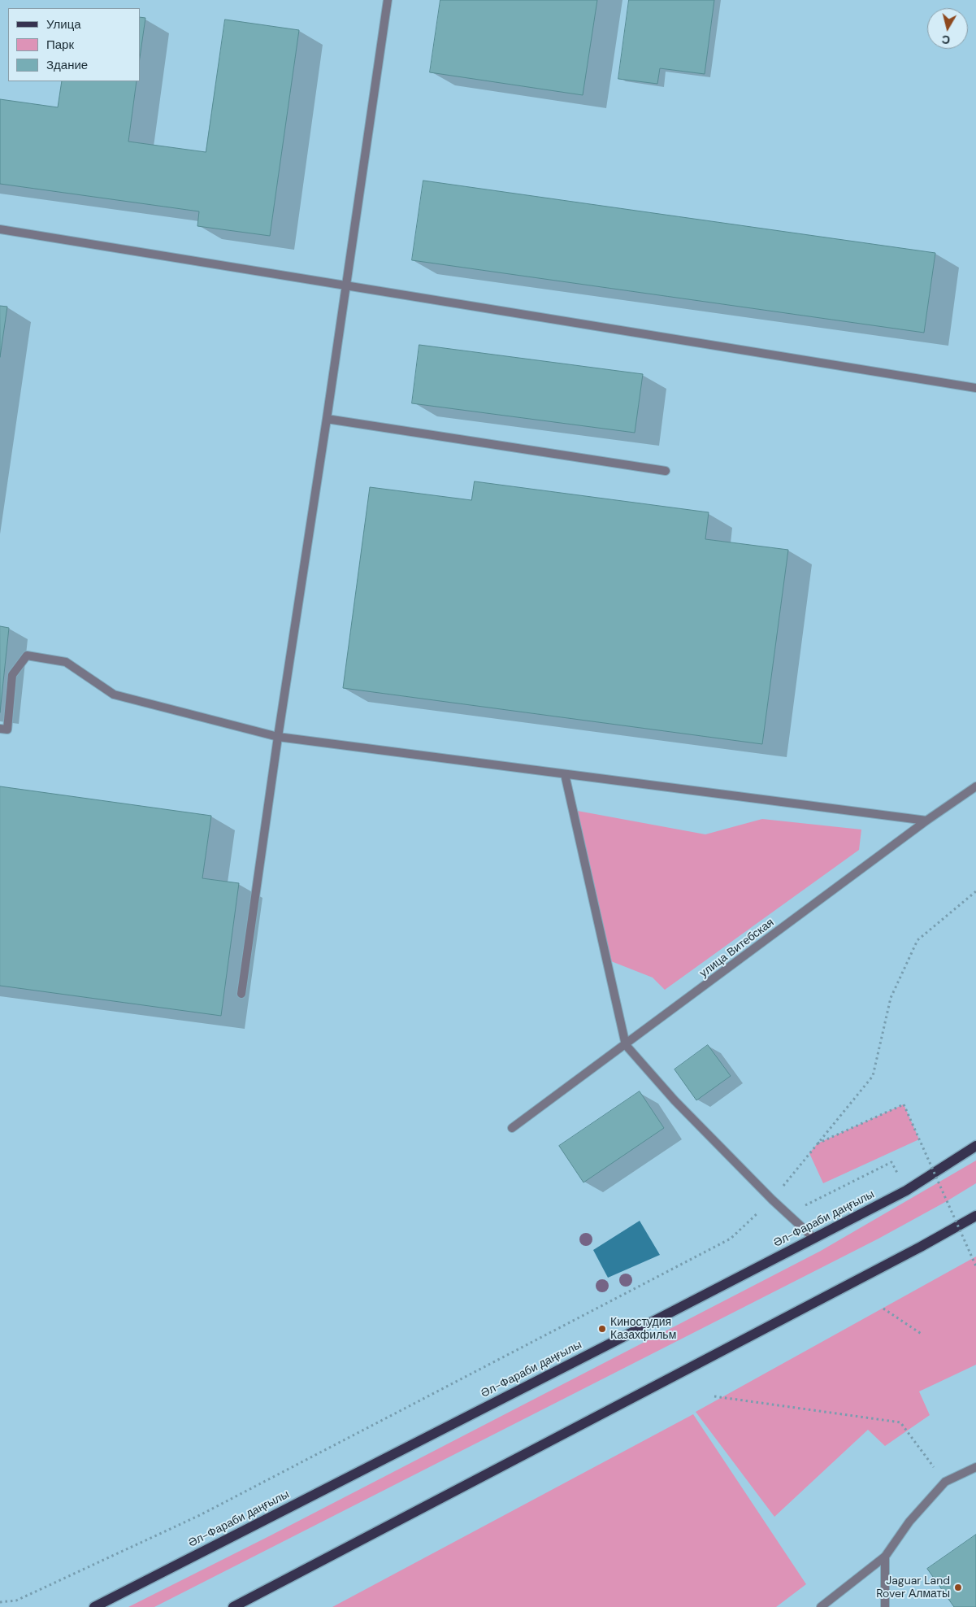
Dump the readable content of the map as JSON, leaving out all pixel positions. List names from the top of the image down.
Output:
{
  "streets": {
    "main road": ["Әл-Фараби даңғылы"],
    "street": ["улица Витебская"]
  },
  "places": ["Киностудия Казахфильм", "Jaguar Land Rover Алматы"],
  "legend": ["Улица", "Парк", "Здание"],
  "north": "bottom"
}
